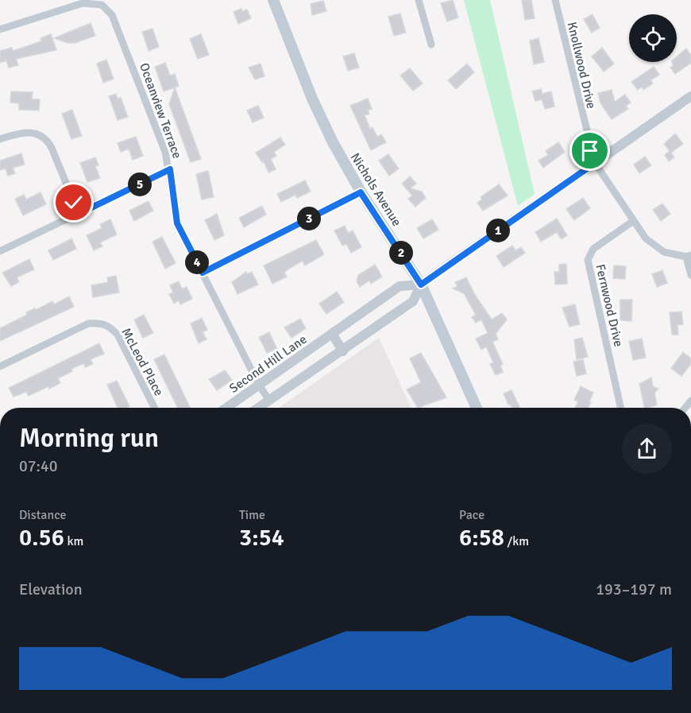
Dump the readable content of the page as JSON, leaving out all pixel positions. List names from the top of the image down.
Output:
{
  "streets": {
    "main road": ["Nichols Avenue"],
    "street": [
      "Knollwood Drive",
      "Oceanview Terrace",
      "Fernwood Drive",
      "McLeod Place",
      "Second Hill Lane"
    ]
  },
  "crossings": [
    ["Knollwood Drive", "Fernwood Drive"],
    ["Oceanview Terrace", "Second Hill Lane"],
    ["Nichols Avenue", "Second Hill Lane"]
  ],
  "page": {
    "pins": [
      "5",
      "3",
      "1",
      "2",
      "4"
    ],
    "heading": ["Morning run", "07:40"],
    "stats": [
      ["Distance", "0.56 km"],
      ["Time", "3:54"],
      ["Pace", "6:58 /km"]
    ],
    "chart": ["Elevation", "193–197 m"]
  }
}
